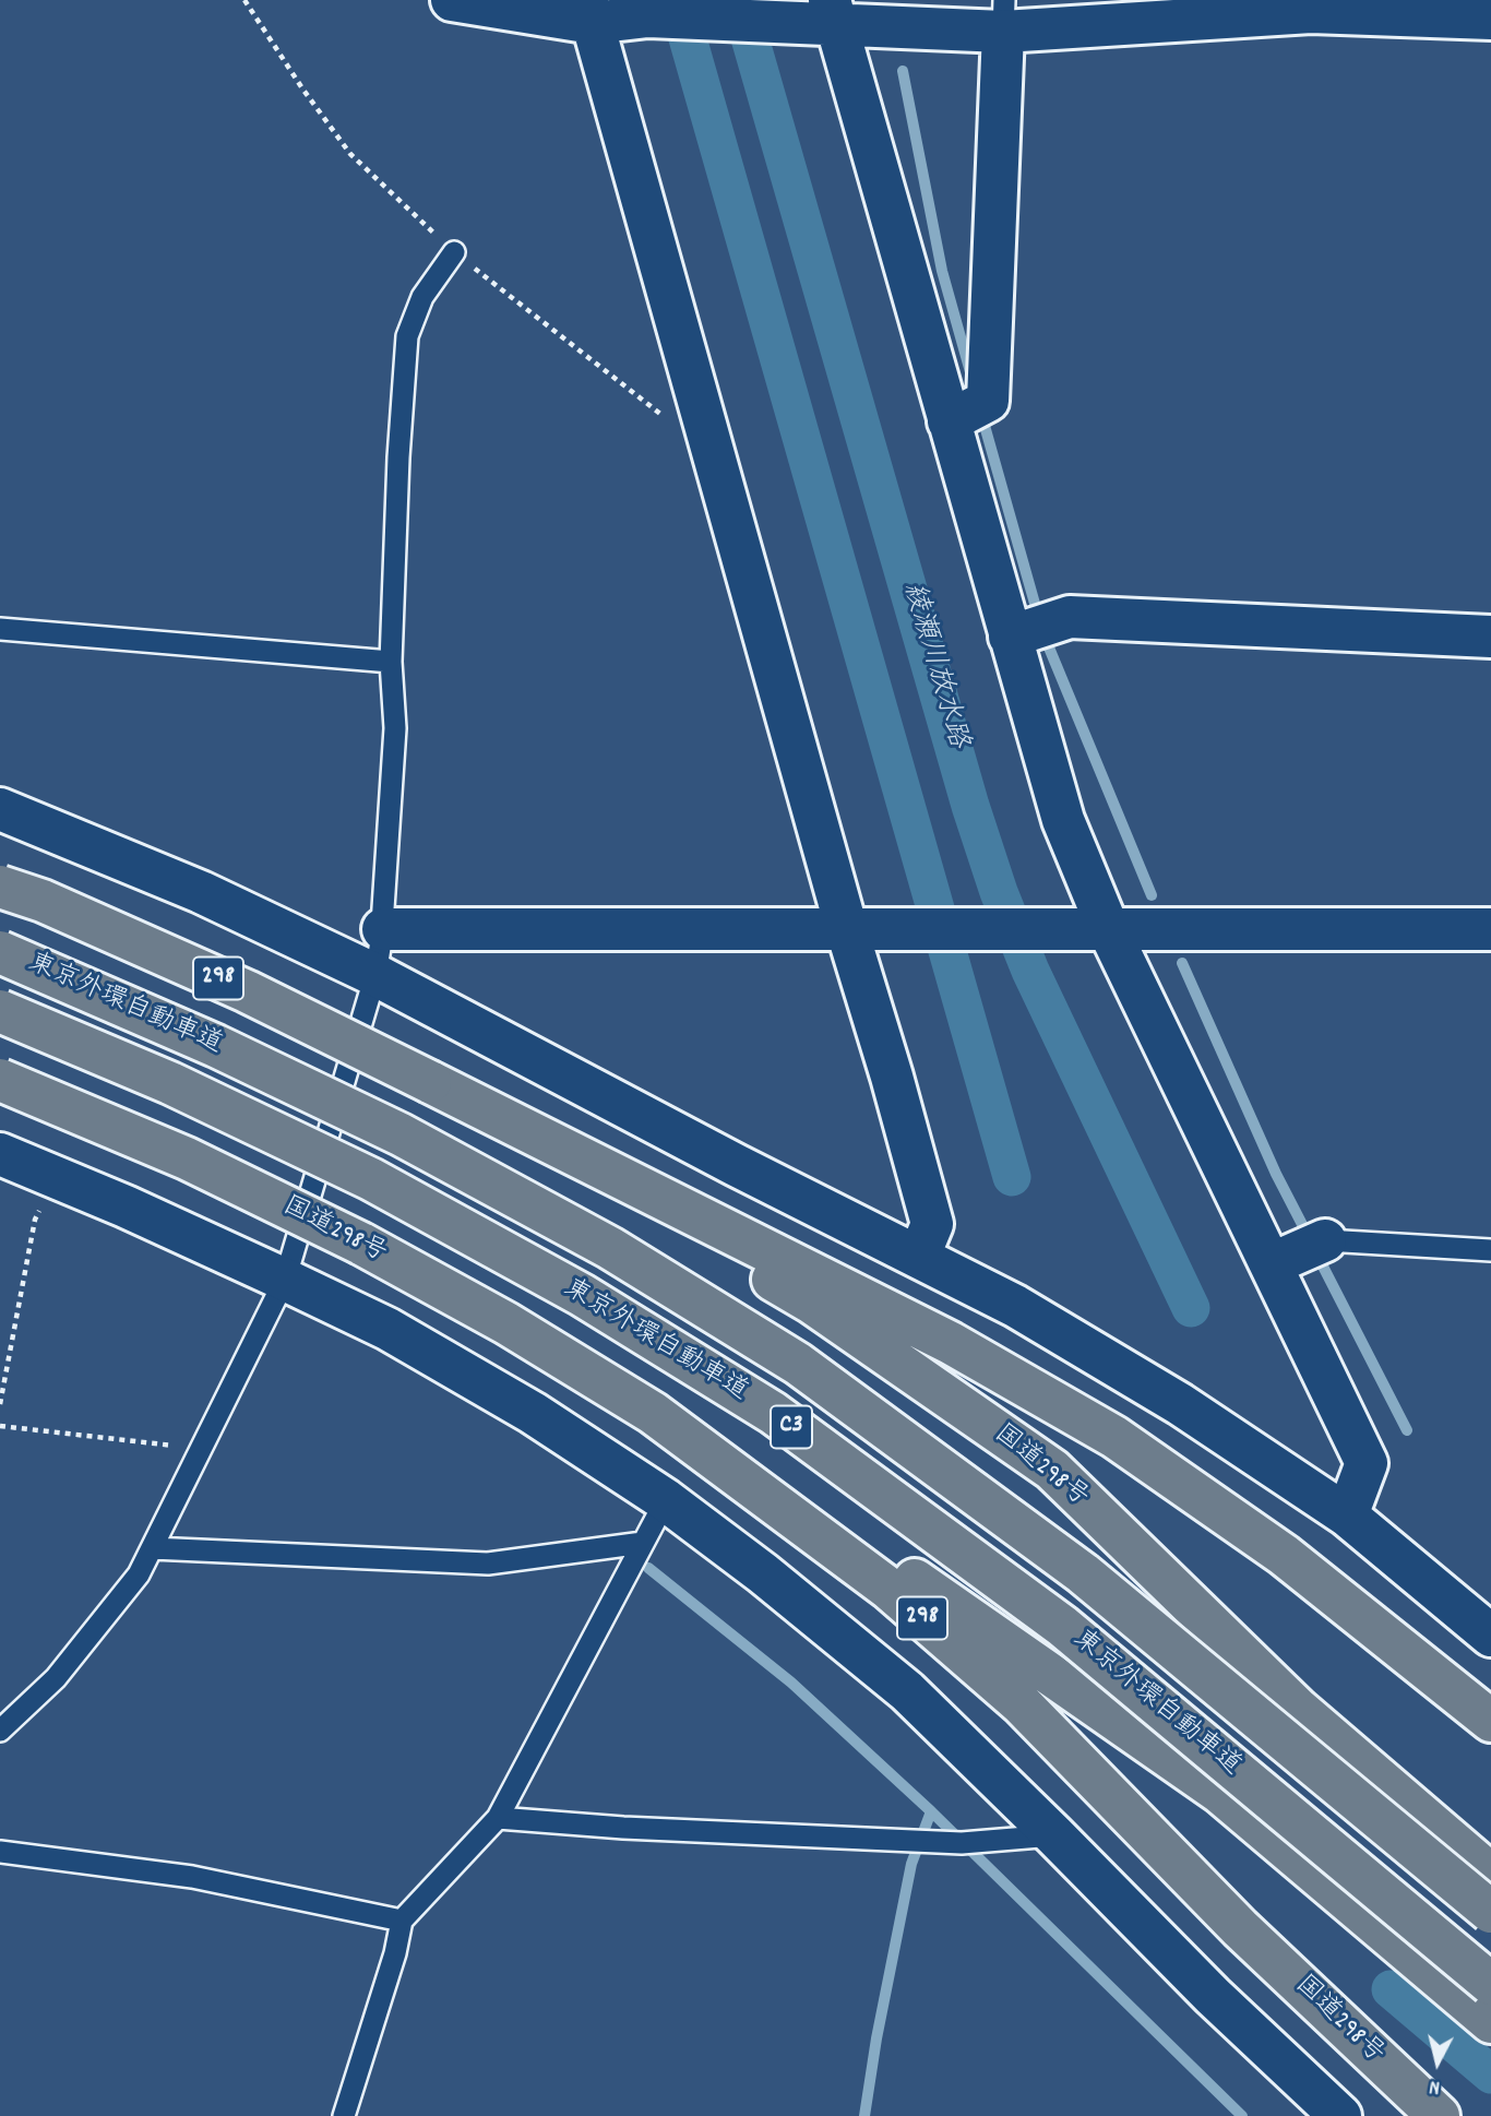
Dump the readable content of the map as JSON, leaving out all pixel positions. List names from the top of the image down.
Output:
{
  "streets": {
    "highway": [
      "298",
      "東京外環自動車道",
      "国道298号",
      "C3"
    ]
  },
  "water": ["綾瀬川放水路"],
  "north": "bottom"
}
